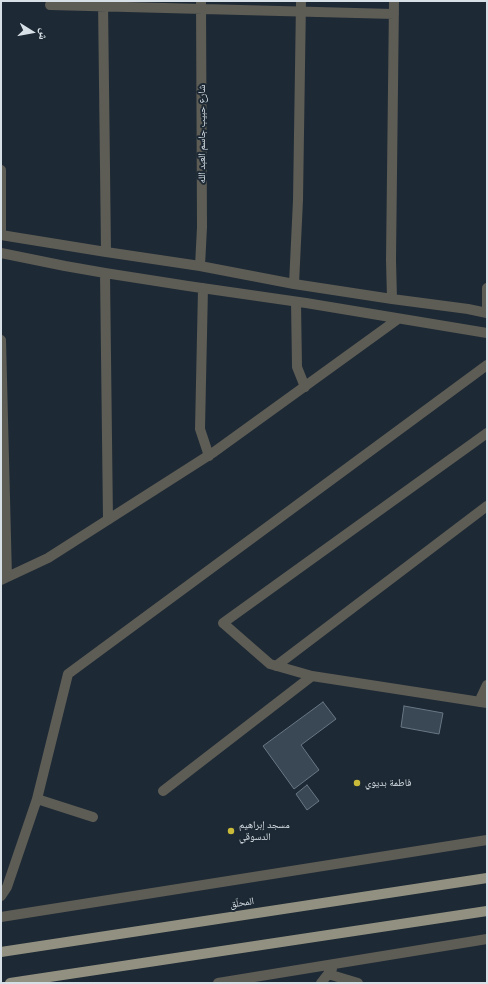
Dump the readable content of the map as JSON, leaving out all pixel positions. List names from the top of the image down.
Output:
{
  "streets": {
    "main road": ["المحلّق"],
    "street": ["شارع حبيب جاسم العبد الله"]
  },
  "places": ["فاطمة بديوي", "مسجد إبراهيم الدسوقي"],
  "north": "right"
}
